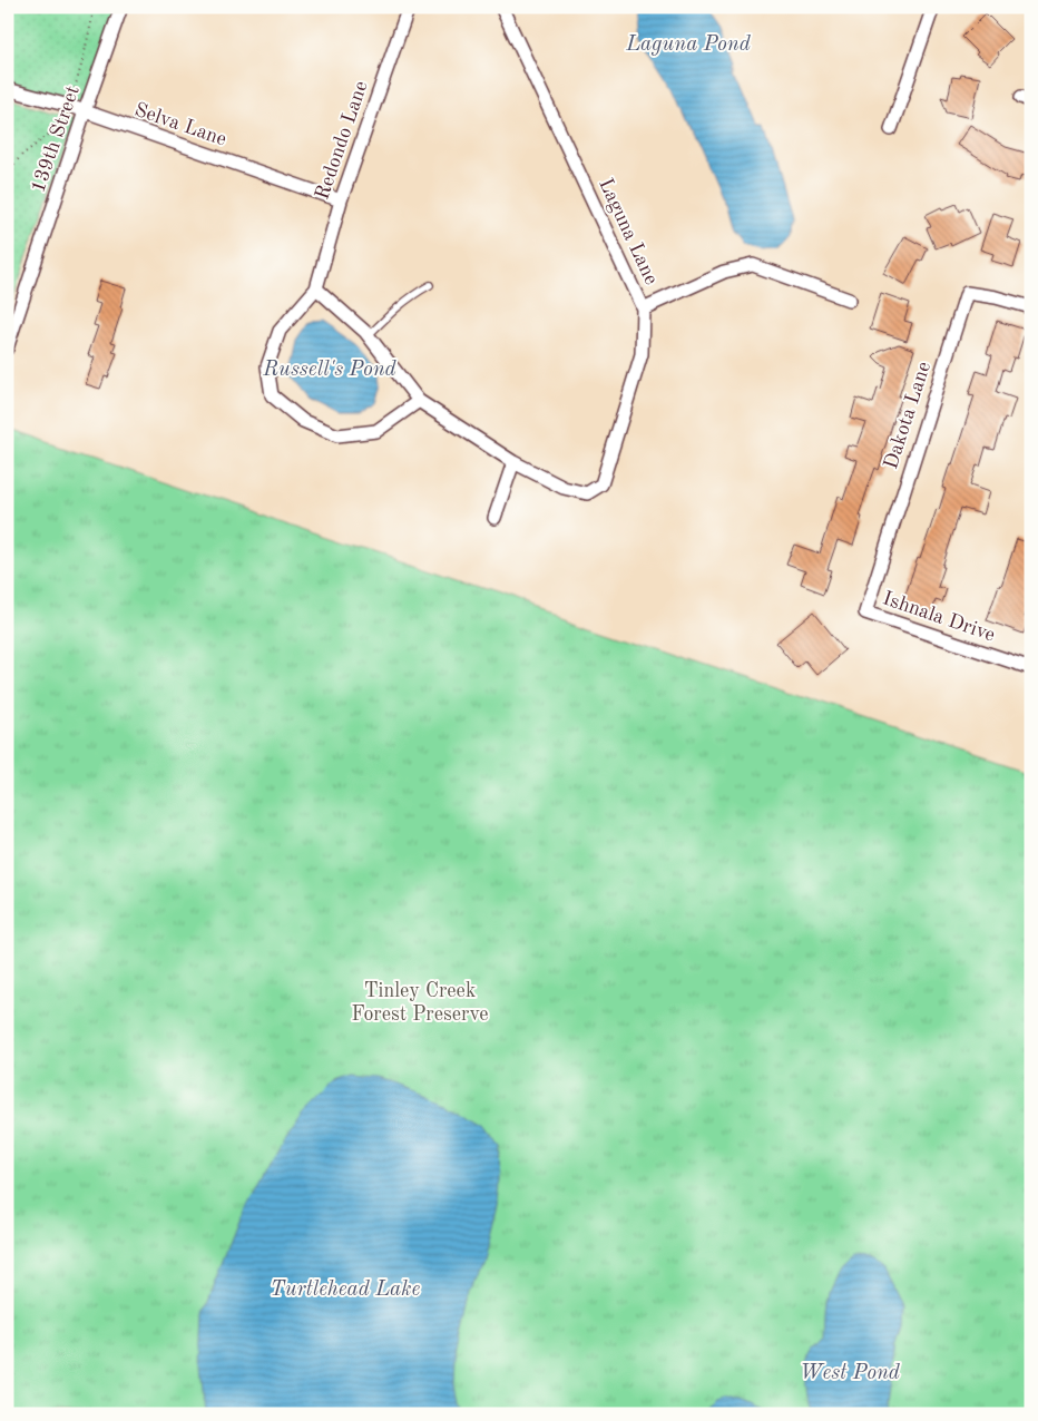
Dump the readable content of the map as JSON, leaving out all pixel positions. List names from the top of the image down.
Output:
{
  "streets": {
    "street": [
      "Selva Lane",
      "139th Street",
      "Redondo Lane",
      "Laguna Lane",
      "Dakota Lane",
      "Ishnala Drive"
    ]
  },
  "crossings": [
    ["Selva Lane", "139th Street"],
    ["Selva Lane", "Redondo Lane"],
    ["Dakota Lane", "Ishnala Drive"]
  ],
  "water": [
    "Laguna Pond",
    "Russell's Pond",
    "Turtlehead Lake",
    "West Pond"
  ],
  "parks": ["Tinley Creek Forest Preserve"]
}
